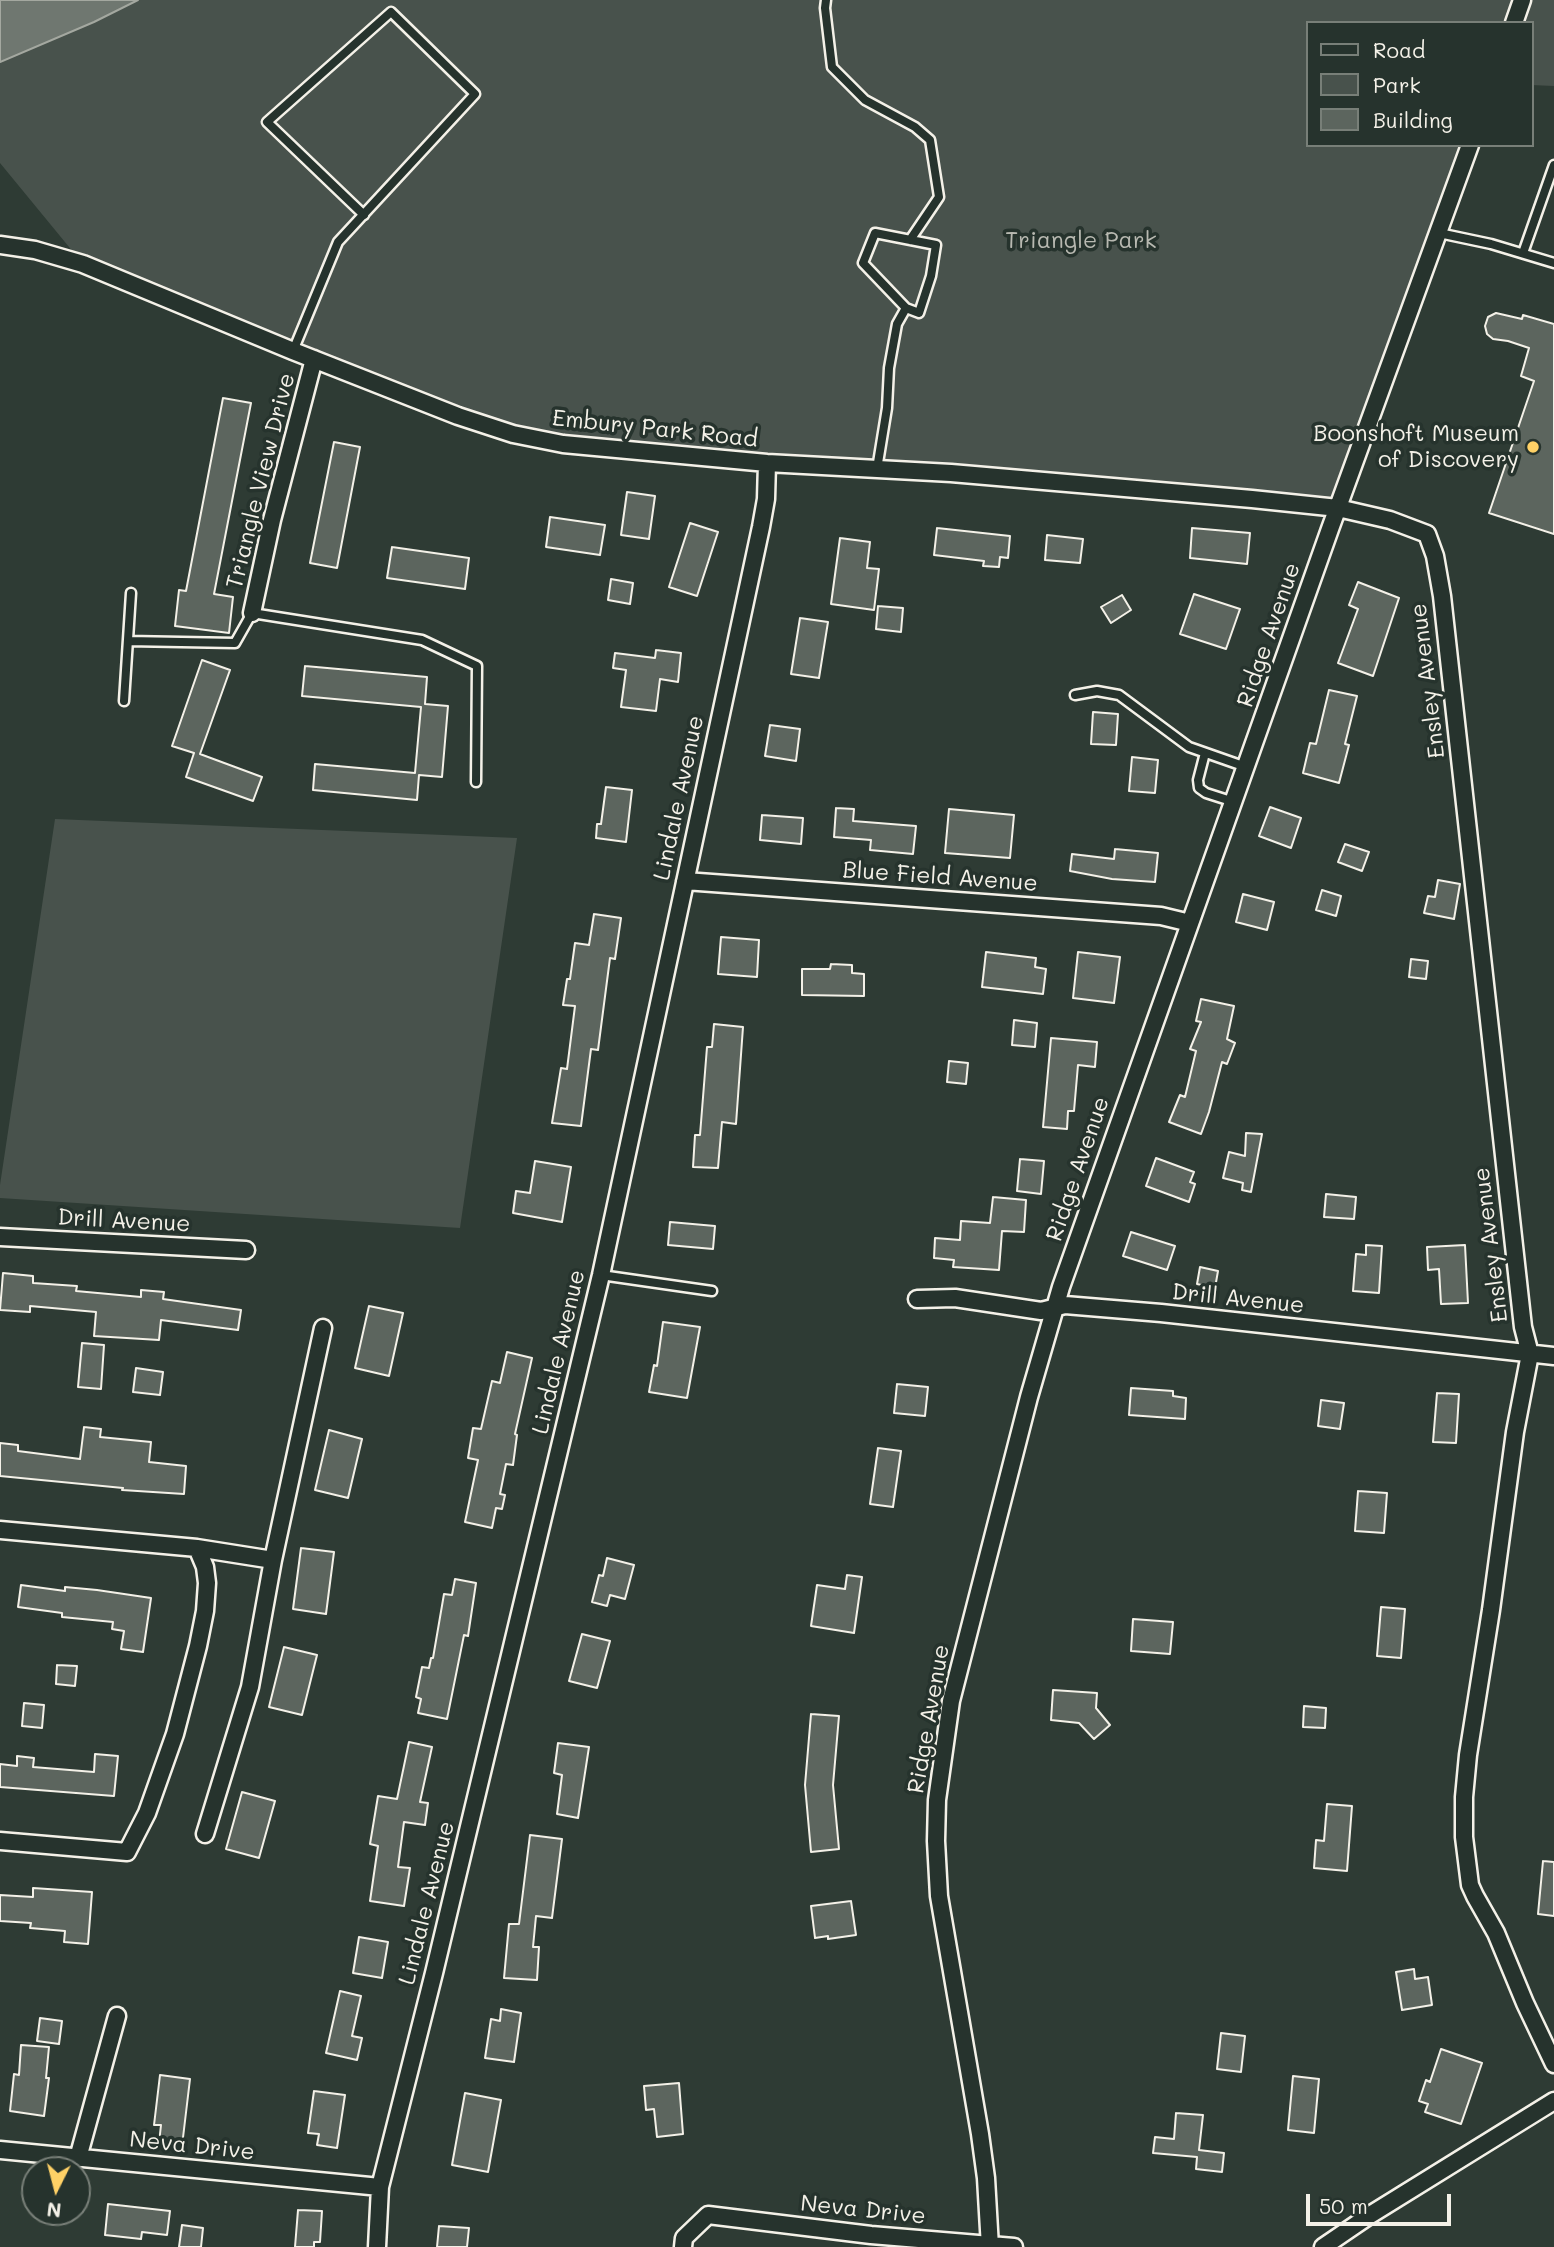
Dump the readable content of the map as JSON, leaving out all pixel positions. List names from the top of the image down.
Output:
{
  "streets": {
    "street": [
      "Embury Park Road",
      "Triangle View Drive",
      "Ridge Avenue",
      "Ensley Avenue",
      "Lindale Avenue",
      "Blue Field Avenue",
      "Drill Avenue",
      "Neva Drive"
    ]
  },
  "crossings": [
    ["Embury Park Road", "Triangle View Drive"],
    ["Embury Park Road", "Ridge Avenue"],
    ["Embury Park Road", "Ensley Avenue"],
    ["Embury Park Road", "Lindale Avenue"],
    ["Ridge Avenue", "Ensley Avenue"],
    ["Ridge Avenue", "Blue Field Avenue"],
    ["Ridge Avenue", "Drill Avenue"],
    ["Ridge Avenue", "Neva Drive"],
    ["Ensley Avenue", "Drill Avenue"],
    ["Lindale Avenue", "Blue Field Avenue"],
    ["Lindale Avenue", "Neva Drive"]
  ],
  "parks": ["Triangle Park"],
  "places": ["Boonshoft Museum of Discovery"],
  "legend": ["Road", "Park", "Building"],
  "scale_bar": "50 m",
  "north": "bottom"
}
